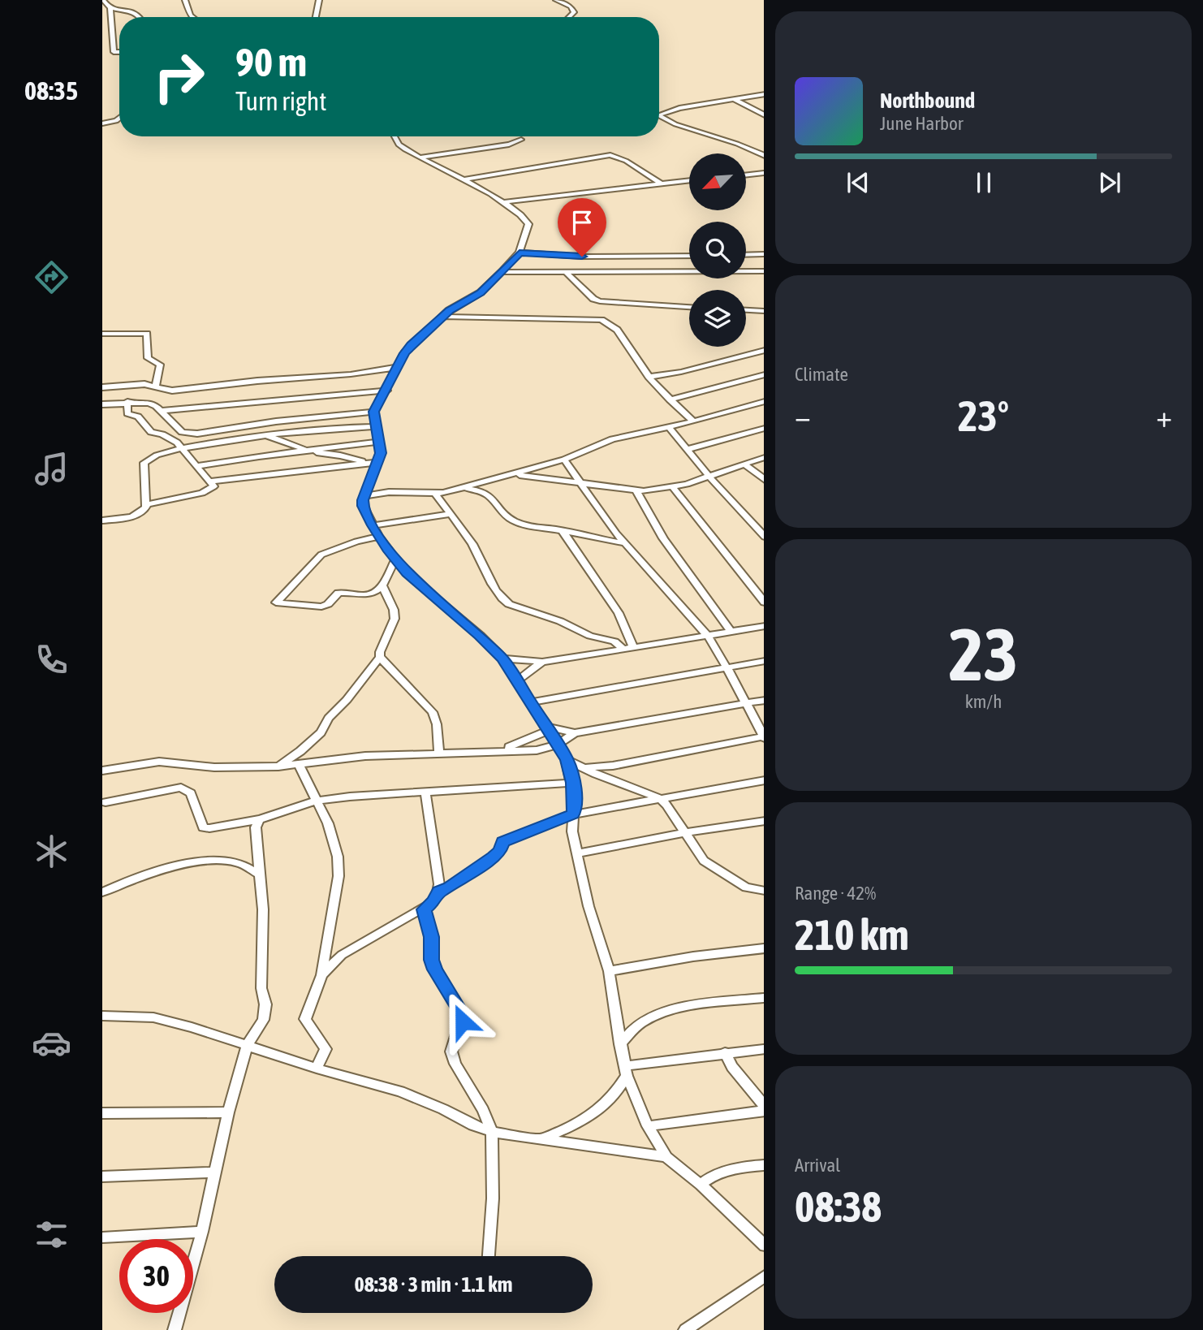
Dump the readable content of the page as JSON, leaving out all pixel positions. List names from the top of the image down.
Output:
{
  "north": "bottom left",
  "page": {
    "tabs": "08:35",
    "turn": ["90 m", "Turn right"],
    "song": ["Northbound", "June Harbor"],
    "tile": [
      "Climate",
      ["23", "km/h"],
      ["Range · 42%", "210 km"],
      ["Arrival", "08:38"]
    ],
    "heat": ["−", "23°", "+"],
    "limit": "30",
    "trip": "08:38 · 3 min · 1.1 km"
  }
}
